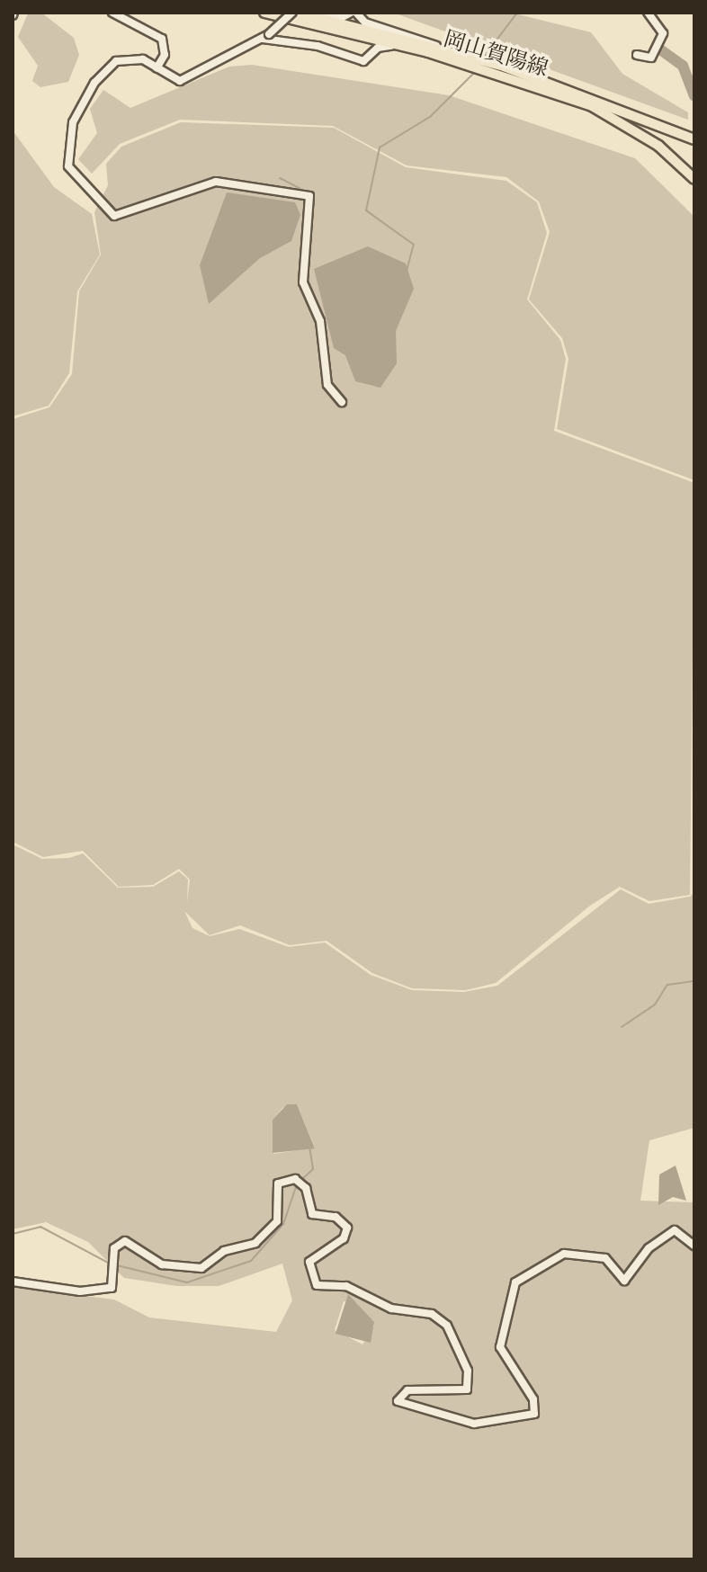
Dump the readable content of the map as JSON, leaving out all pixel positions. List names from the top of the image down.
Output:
{
  "streets": {
    "main road": ["岡山賀陽線"]
  }
}
